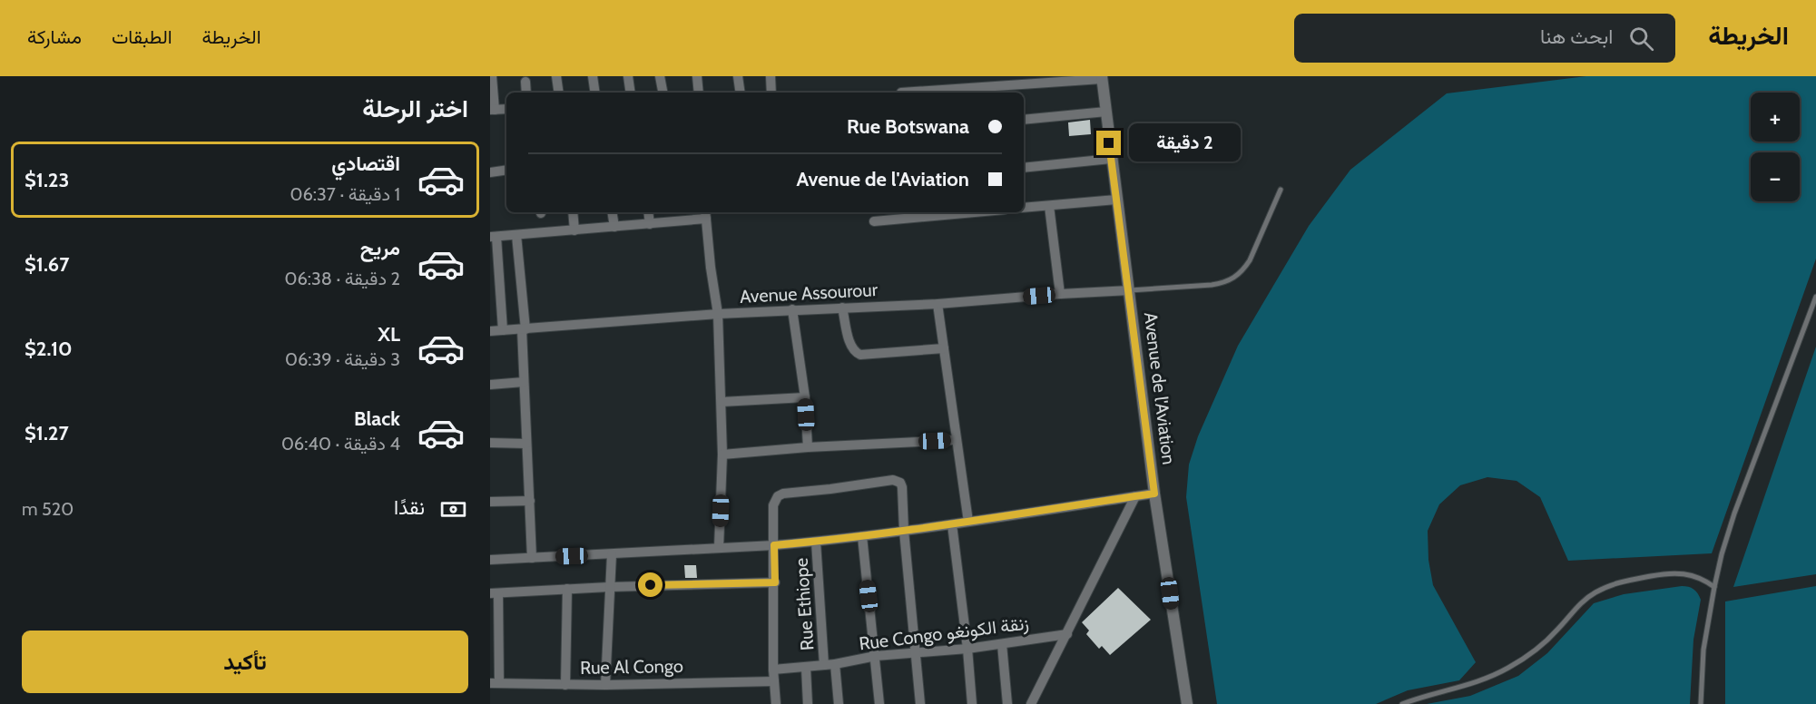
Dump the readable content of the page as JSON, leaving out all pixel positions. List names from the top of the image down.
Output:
{
  "streets": {
    "street": [
      "Avenue Assourour",
      "Avenue de l'Aviation",
      "Rue Ethiope",
      "Rue Congo زنقة الكونغو",
      "Rue Al Congo"
    ]
  },
  "crossings": [
    ["Avenue Assourour", "Avenue de l'Aviation"],
    ["Rue Ethiope", "Rue Congo زنقة الكونغو"]
  ],
  "page": {
    "header": "الخريطة",
    "search": "ابحث هنا",
    "nav": ["الخريطة", "الطبقات", "مشاركة"],
    "heading": "اختر الرحلة",
    "map_buttons": ["+", "−"],
    "banner": ["Rue Botswana", "Avenue de l'Aviation"],
    "bubble": "2 دقيقة",
    "list": [
      {
        "name": "اقتصادي",
        "note": "1 دقيقة · 06:37",
        "value": "$1.23"
      },
      {
        "name": "مريح",
        "note": "2 دقيقة · 06:38",
        "value": "$1.67"
      },
      {
        "name": "XL",
        "note": "3 دقيقة · 06:39",
        "value": "$2.10"
      },
      {
        "name": "Black",
        "note": "4 دقيقة · 06:40",
        "value": "$1.27"
      }
    ],
    "pay": ["نقدًا", "520 m"],
    "buttons": "تأكيد"
  }
}
